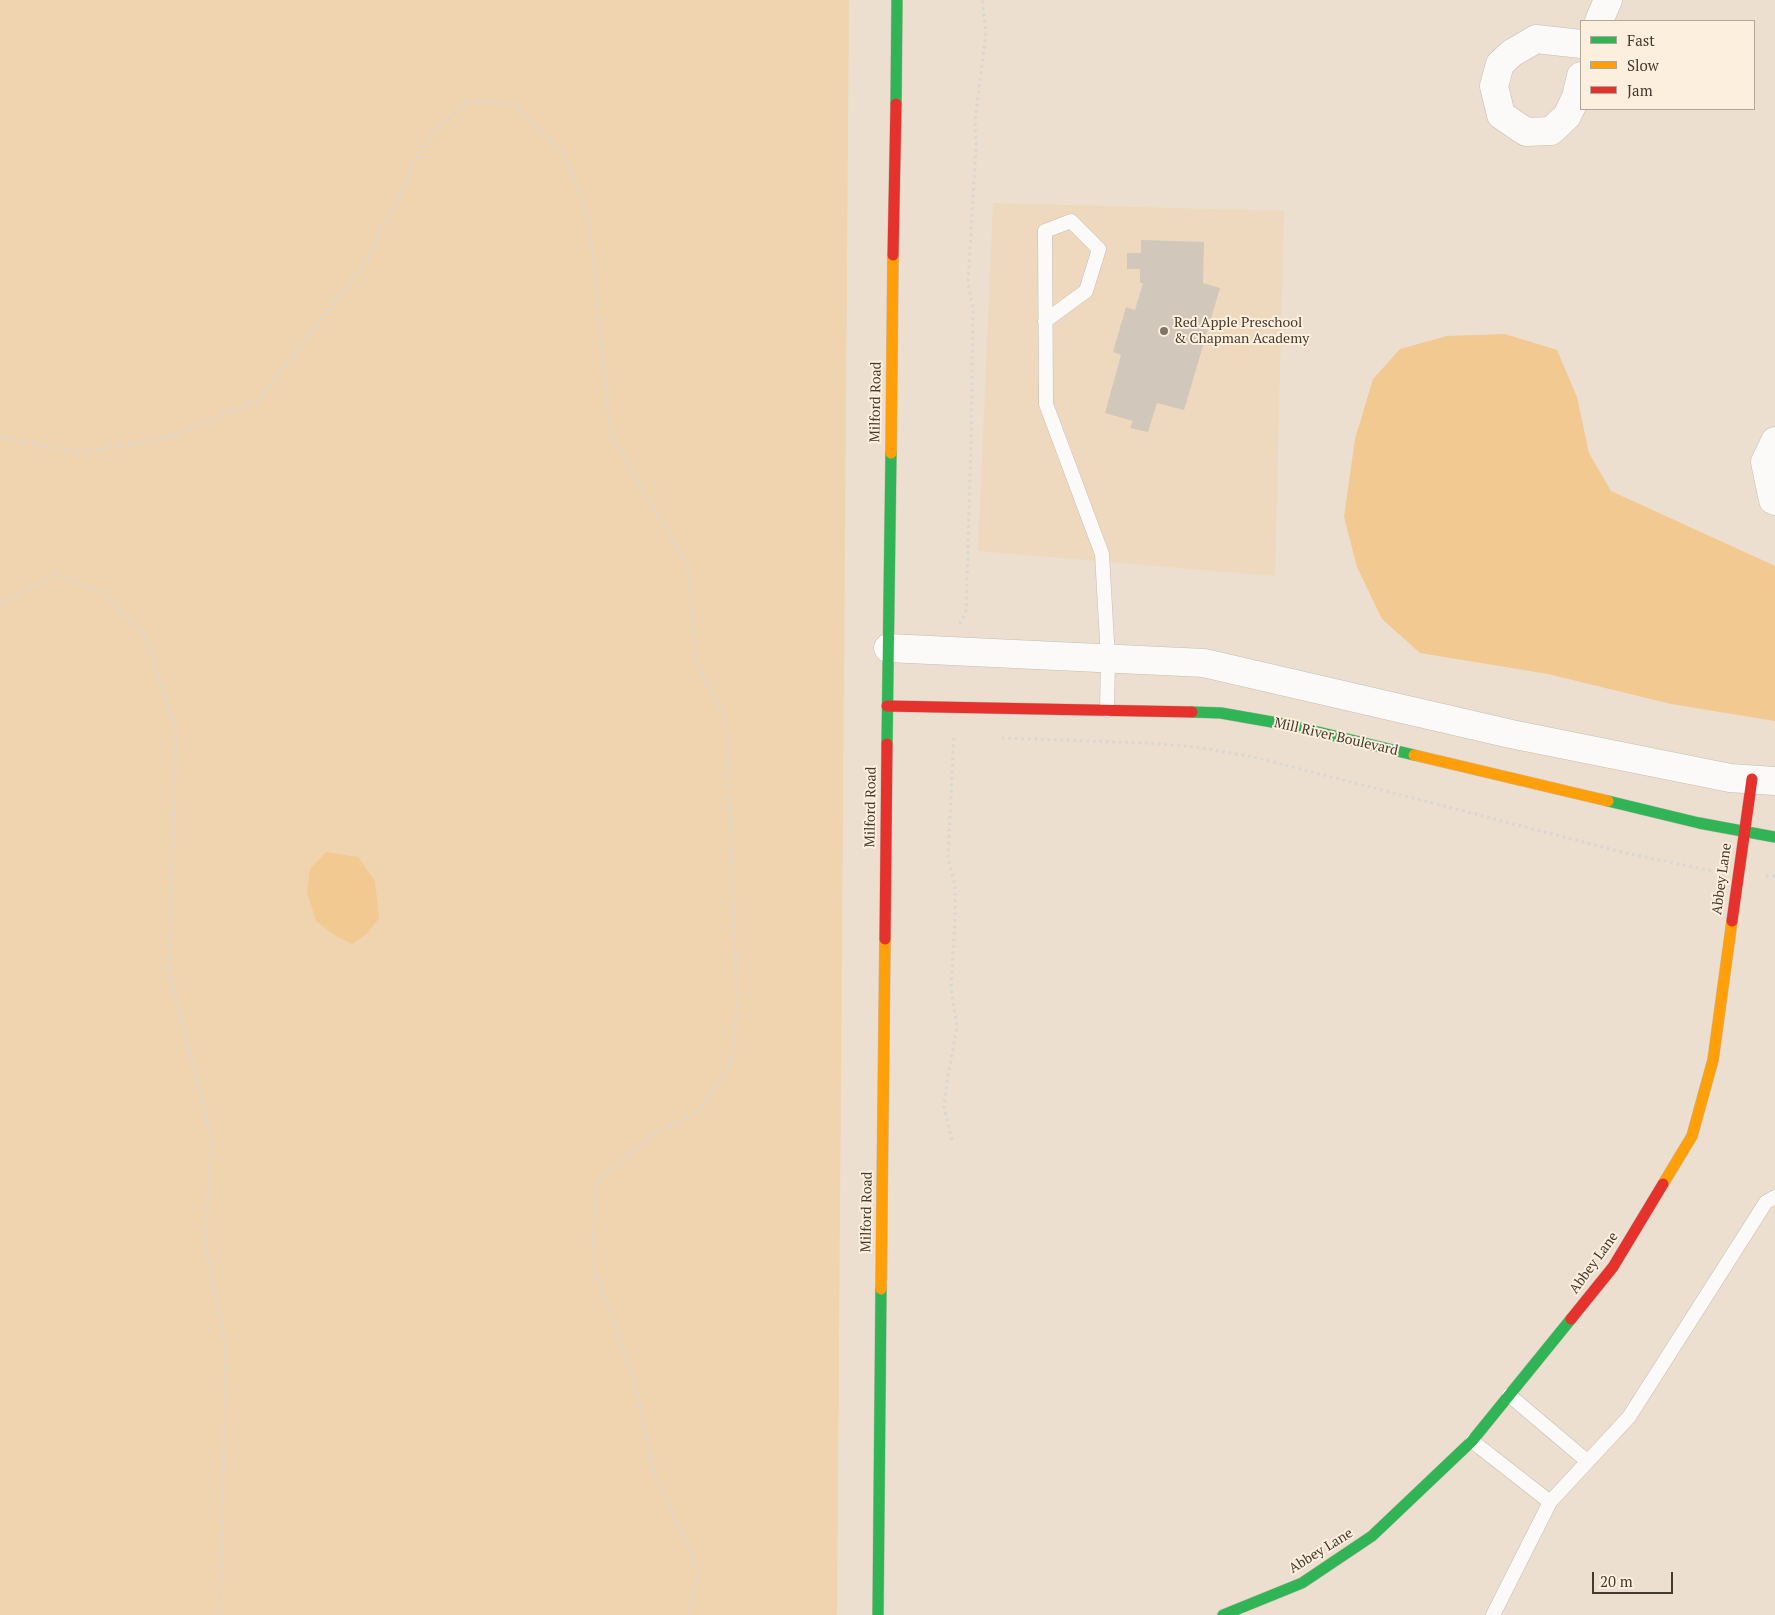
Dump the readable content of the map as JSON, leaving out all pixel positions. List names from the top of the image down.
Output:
{
  "streets": {
    "street": ["Milford Road", "Mill River Boulevard", "Abbey Lane"]
  },
  "crossings": [
    ["Milford Road", "Mill River Boulevard"],
    ["Mill River Boulevard", "Abbey Lane"]
  ],
  "places": ["Red Apple Preschool & Chapman Academy"],
  "legend": ["Fast", "Slow", "Jam"],
  "scale_bar": "20 m"
}
